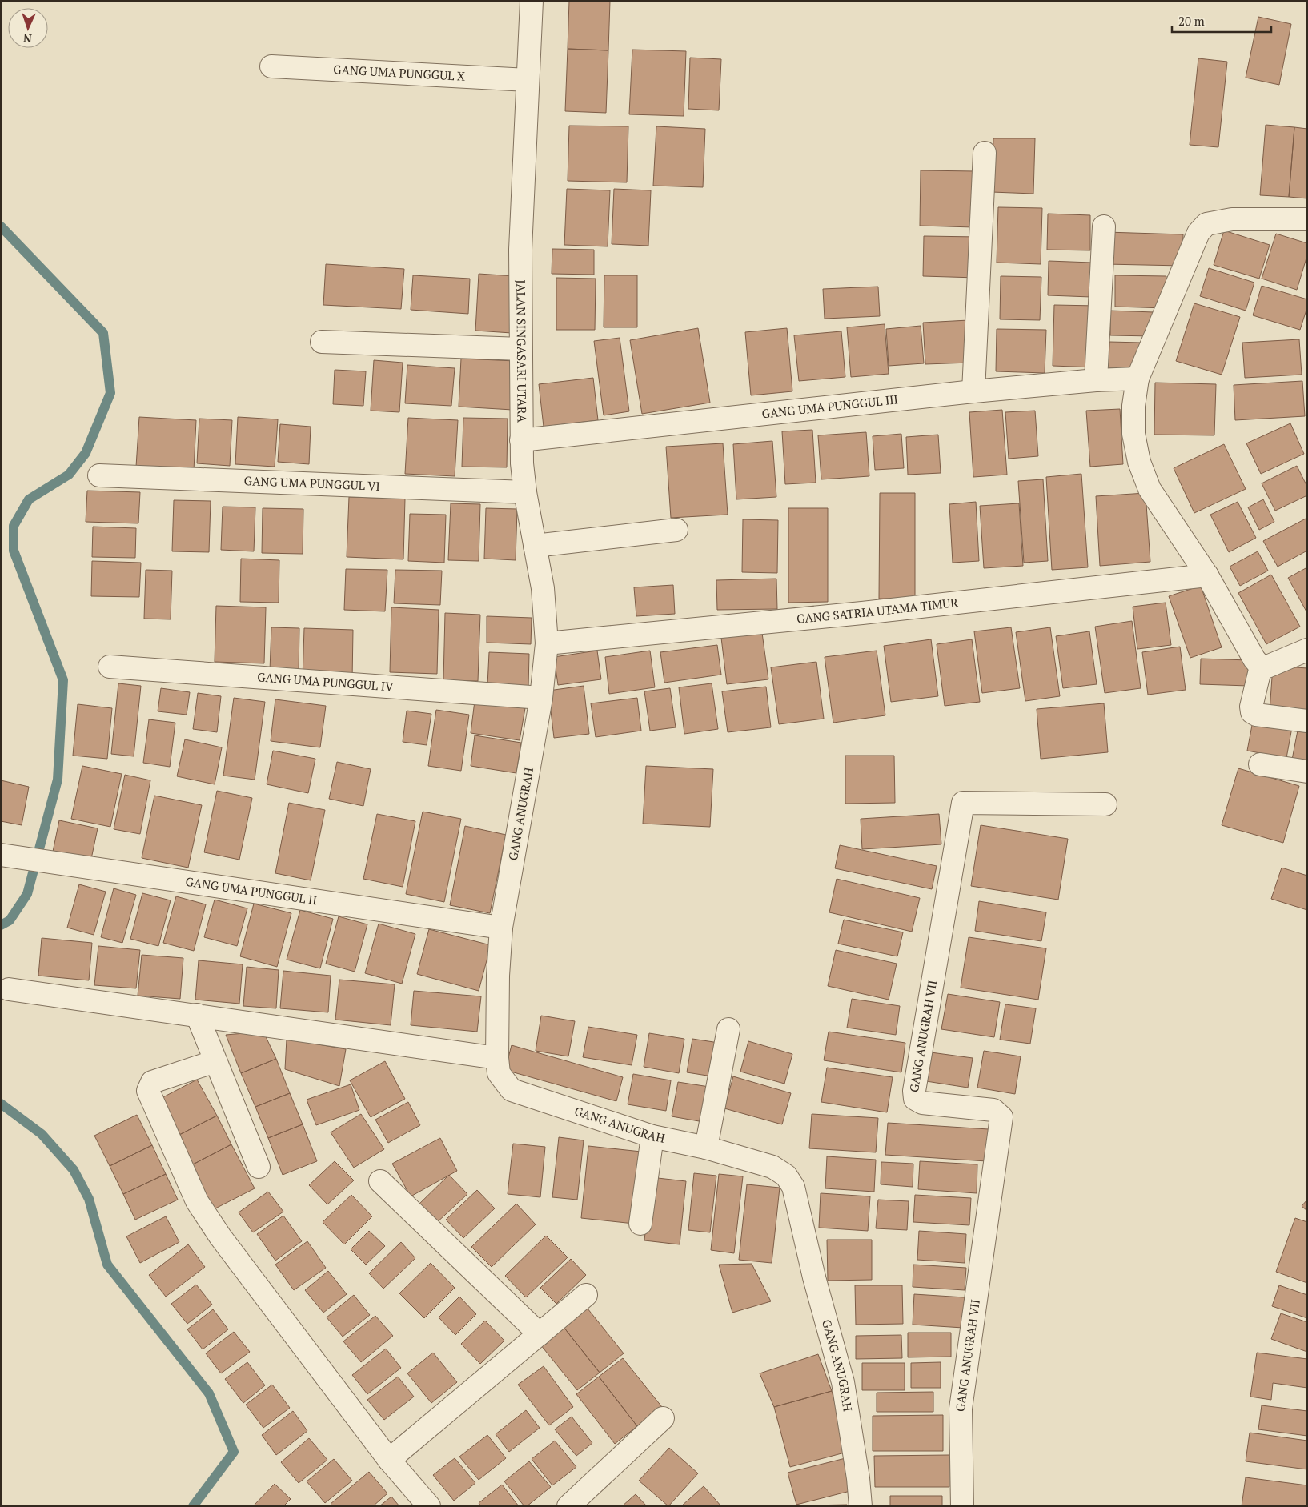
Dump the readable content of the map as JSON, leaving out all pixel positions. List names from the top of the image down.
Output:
{
  "streets": {
    "street": [
      "GANG UMA PUNGGUL X",
      "JALAN SINGASARI UTARA",
      "GANG UMA PUNGGUL III",
      "GANG UMA PUNGGUL VI",
      "GANG SATRIA UTAMA TIMUR",
      "GANG UMA PUNGGUL IV",
      "GANG ANUGRAH",
      "GANG UMA PUNGGUL II",
      "GANG ANUGRAH VII"
    ]
  },
  "crossings": [
    ["GANG UMA PUNGGUL X", "JALAN SINGASARI UTARA"],
    ["JALAN SINGASARI UTARA", "GANG UMA PUNGGUL III"],
    ["JALAN SINGASARI UTARA", "GANG UMA PUNGGUL VI"],
    ["JALAN SINGASARI UTARA", "GANG SATRIA UTAMA TIMUR"],
    ["JALAN SINGASARI UTARA", "GANG UMA PUNGGUL IV"],
    ["JALAN SINGASARI UTARA", "GANG ANUGRAH"],
    ["GANG UMA PUNGGUL IV", "GANG ANUGRAH"],
    ["GANG ANUGRAH", "GANG UMA PUNGGUL II"]
  ],
  "scale_bar": "20 m",
  "north": "bottom"
}
